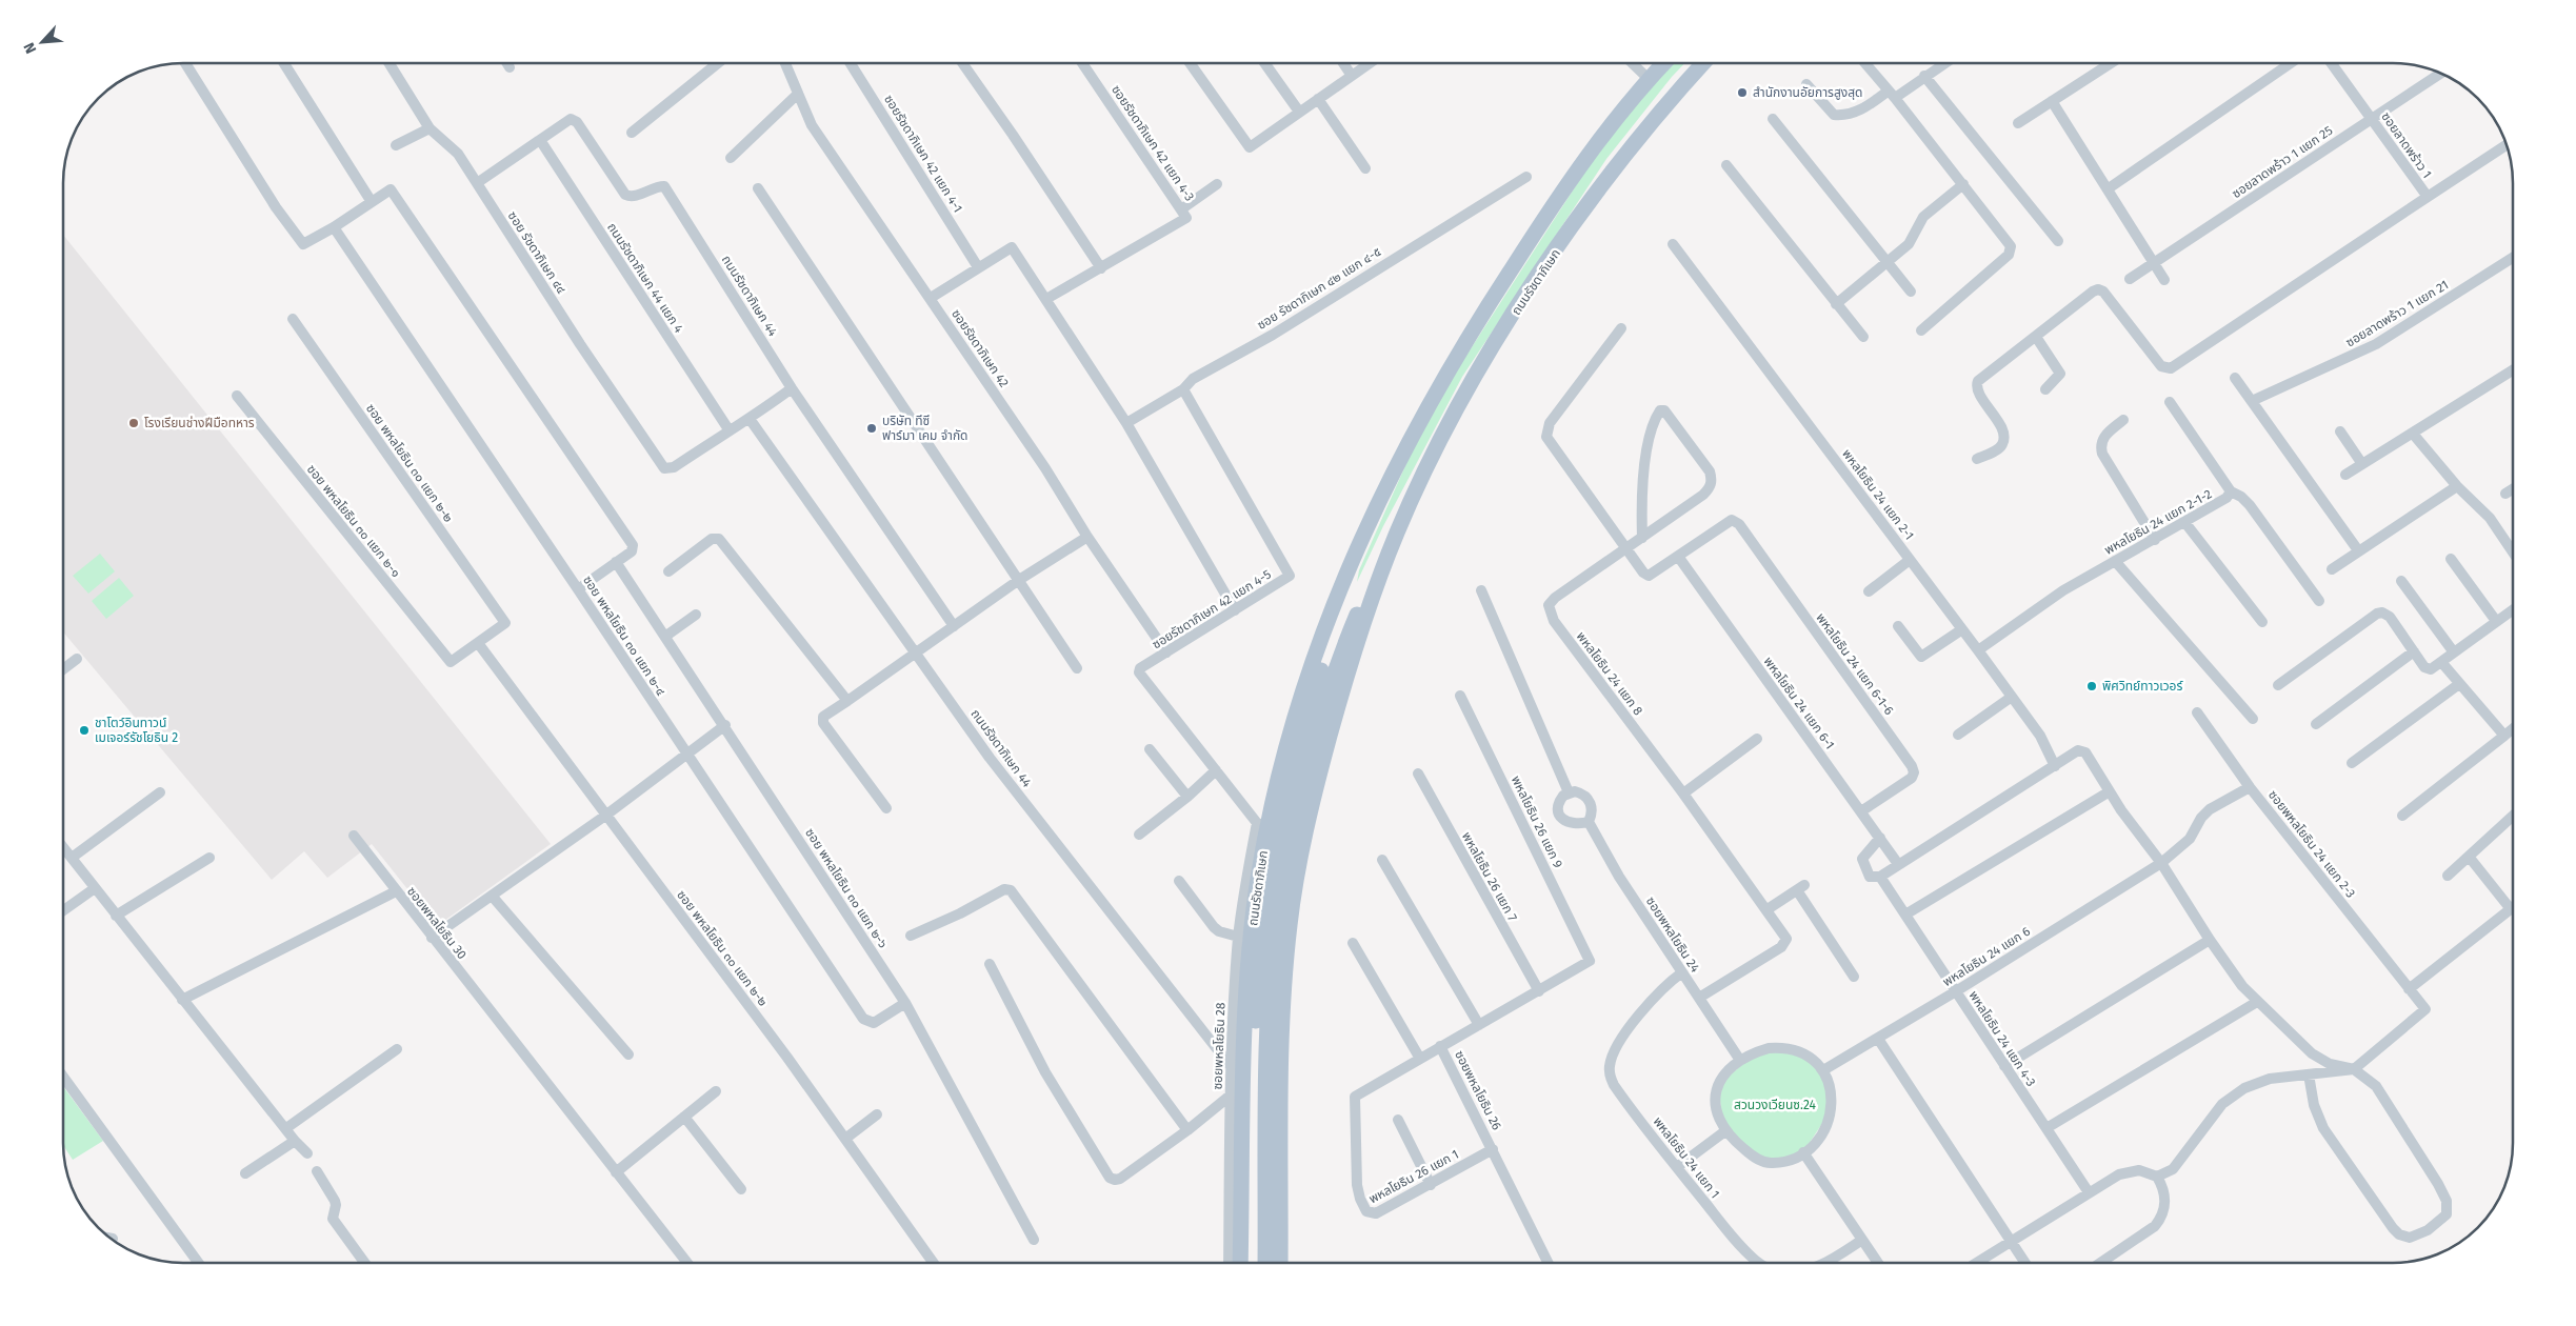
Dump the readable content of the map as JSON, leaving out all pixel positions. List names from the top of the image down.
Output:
{
  "streets": {
    "main road": ["ถนนรัชดาภิเษก"],
    "street": [
      "ซอยรัชดาภิเษก 42 แยก 4-3",
      "ซอยลาดพร้าว 1",
      "ซอยรัชดาภิเษก 42 แยก 4-1",
      "ซอยลาดพร้าว 1 แยก 25",
      "ซอย รัชดาภิเษก ๔๔",
      "ถนนรัชดาภิเษก 44 แยก 4",
      "ซอย รัชดาภิเษก ๔๒ แยก ๔-๕",
      "ถนนรัชดาภิเษก 44",
      "ซอยลาดพร้าว 1 แยก 21",
      "ซอยรัชดาภิเษก 42",
      "ซอย พหลโยธิน ๓๐ แยก ๒-๒",
      "พหลโยธิน 24 แยก 2-1",
      "ซอย พหลโยธิน ๓๐ แยก ๒-๑",
      "พหลโยธิน 24 แยก 2-1-2",
      "ซอยรัชดาภิเษก 42 แยก 4-5",
      "ซอย พหลโยธิน ๓๐ แยก ๒-๔",
      "พหลโยธิน 24 แยก 6-1-6",
      "พหลโยธิน 24 แยก 8",
      "พหลโยธิน 24 แยก 6-1",
      "พหลโยธิน 26 แยก 9",
      "ซอยพหลโยธิน 24 แยก 2-3",
      "พหลโยธิน 26 แยก 7",
      "ซอย พหลโยธิน ๓๐ แยก ๒-๖",
      "ซอยพหลโยธิน 30",
      "ซอยพหลโยธิน 24",
      "พหลโยธิน 24 แยก 6",
      "พหลโยธิน 24 แยก 4-3",
      "ซอยพหลโยธิน 28",
      "ซอยพหลโยธิน 26",
      "พหลโยธิน 24 แยก 1",
      "พหลโยธิน 26 แยก 1"
    ]
  },
  "crossings": [
    ["ซอยลาดพร้าว 1", "ซอยลาดพร้าว 1 แยก 25"],
    ["ซอย รัชดาภิเษก ๔๔", "ถนนรัชดาภิเษก 44 แยก 4"],
    ["ซอย รัชดาภิเษก ๔๔", "ถนนรัชดาภิเษก 44"],
    ["ถนนรัชดาภิเษก 44 แยก 4", "ถนนรัชดาภิเษก 44"],
    ["ถนนรัชดาภิเษก", "ถนนรัชดาภิเษก 44"],
    ["ถนนรัชดาภิเษก", "ซอยรัชดาภิเษก 42 แยก 4-5"],
    ["ถนนรัชดาภิเษก", "ซอยพหลโยธิน 28"],
    ["ซอย รัชดาภิเษก ๔๒ แยก ๔-๕", "ซอยรัชดาภิเษก 42 แยก 4-5"],
    ["ถนนรัชดาภิเษก 44", "ซอยพหลโยธิน 28"],
    ["ซอยรัชดาภิเษก 42", "ซอยรัชดาภิเษก 42 แยก 4-5"],
    ["ซอย พหลโยธิน ๓๐ แยก ๒-๒", "ซอย พหลโยธิน ๓๐ แยก ๒-๑"],
    ["พหลโยธิน 24 แยก 2-1", "พหลโยธิน 24 แยก 2-1-2"],
    ["ซอยรัชดาภิเษก 42 แยก 4-5", "ซอยพหลโยธิน 28"],
    ["ซอย พหลโยธิน ๓๐ แยก ๒-๔", "ซอย พหลโยธิน ๓๐ แยก ๒-๖"],
    ["พหลโยธิน 24 แยก 6-1-6", "พหลโยธิน 24 แยก 6-1"],
    ["พหลโยธิน 24 แยก 8", "ซอยพหลโยธิน 24"],
    ["พหลโยธิน 24 แยก 6-1", "พหลโยธิน 24 แยก 4-3"],
    ["พหลโยธิน 26 แยก 9", "ซอยพหลโยธิน 26"],
    ["ซอยพหลโยธิน 24 แยก 2-3", "พหลโยธิน 24 แยก 6"],
    ["พหลโยธิน 26 แยก 7", "ซอยพหลโยธิน 26"],
    ["ซอยพหลโยธิน 24", "พหลโยธิน 24 แยก 6"],
    ["ซอยพหลโยธิน 24", "พหลโยธิน 24 แยก 1"],
    ["พหลโยธิน 24 แยก 6", "พหลโยธิน 24 แยก 4-3"],
    ["ซอยพหลโยธิน 26", "พหลโยธิน 26 แยก 1"]
  ],
  "parks": ["สวนวงเวียนซ.24"],
  "places": [
    "สำนักงานอัยการสูงสุด",
    "โรงเรียนช่างฝีมือทหาร",
    "บริษัท ทีซี ฟาร์มา เคม จำกัด",
    "พิศวิทย์ทาวเวอร์",
    "ชาโตว์อินทาวน์ เมเจอร์รัชโยธิน 2"
  ],
  "north": "bottom left"
}
